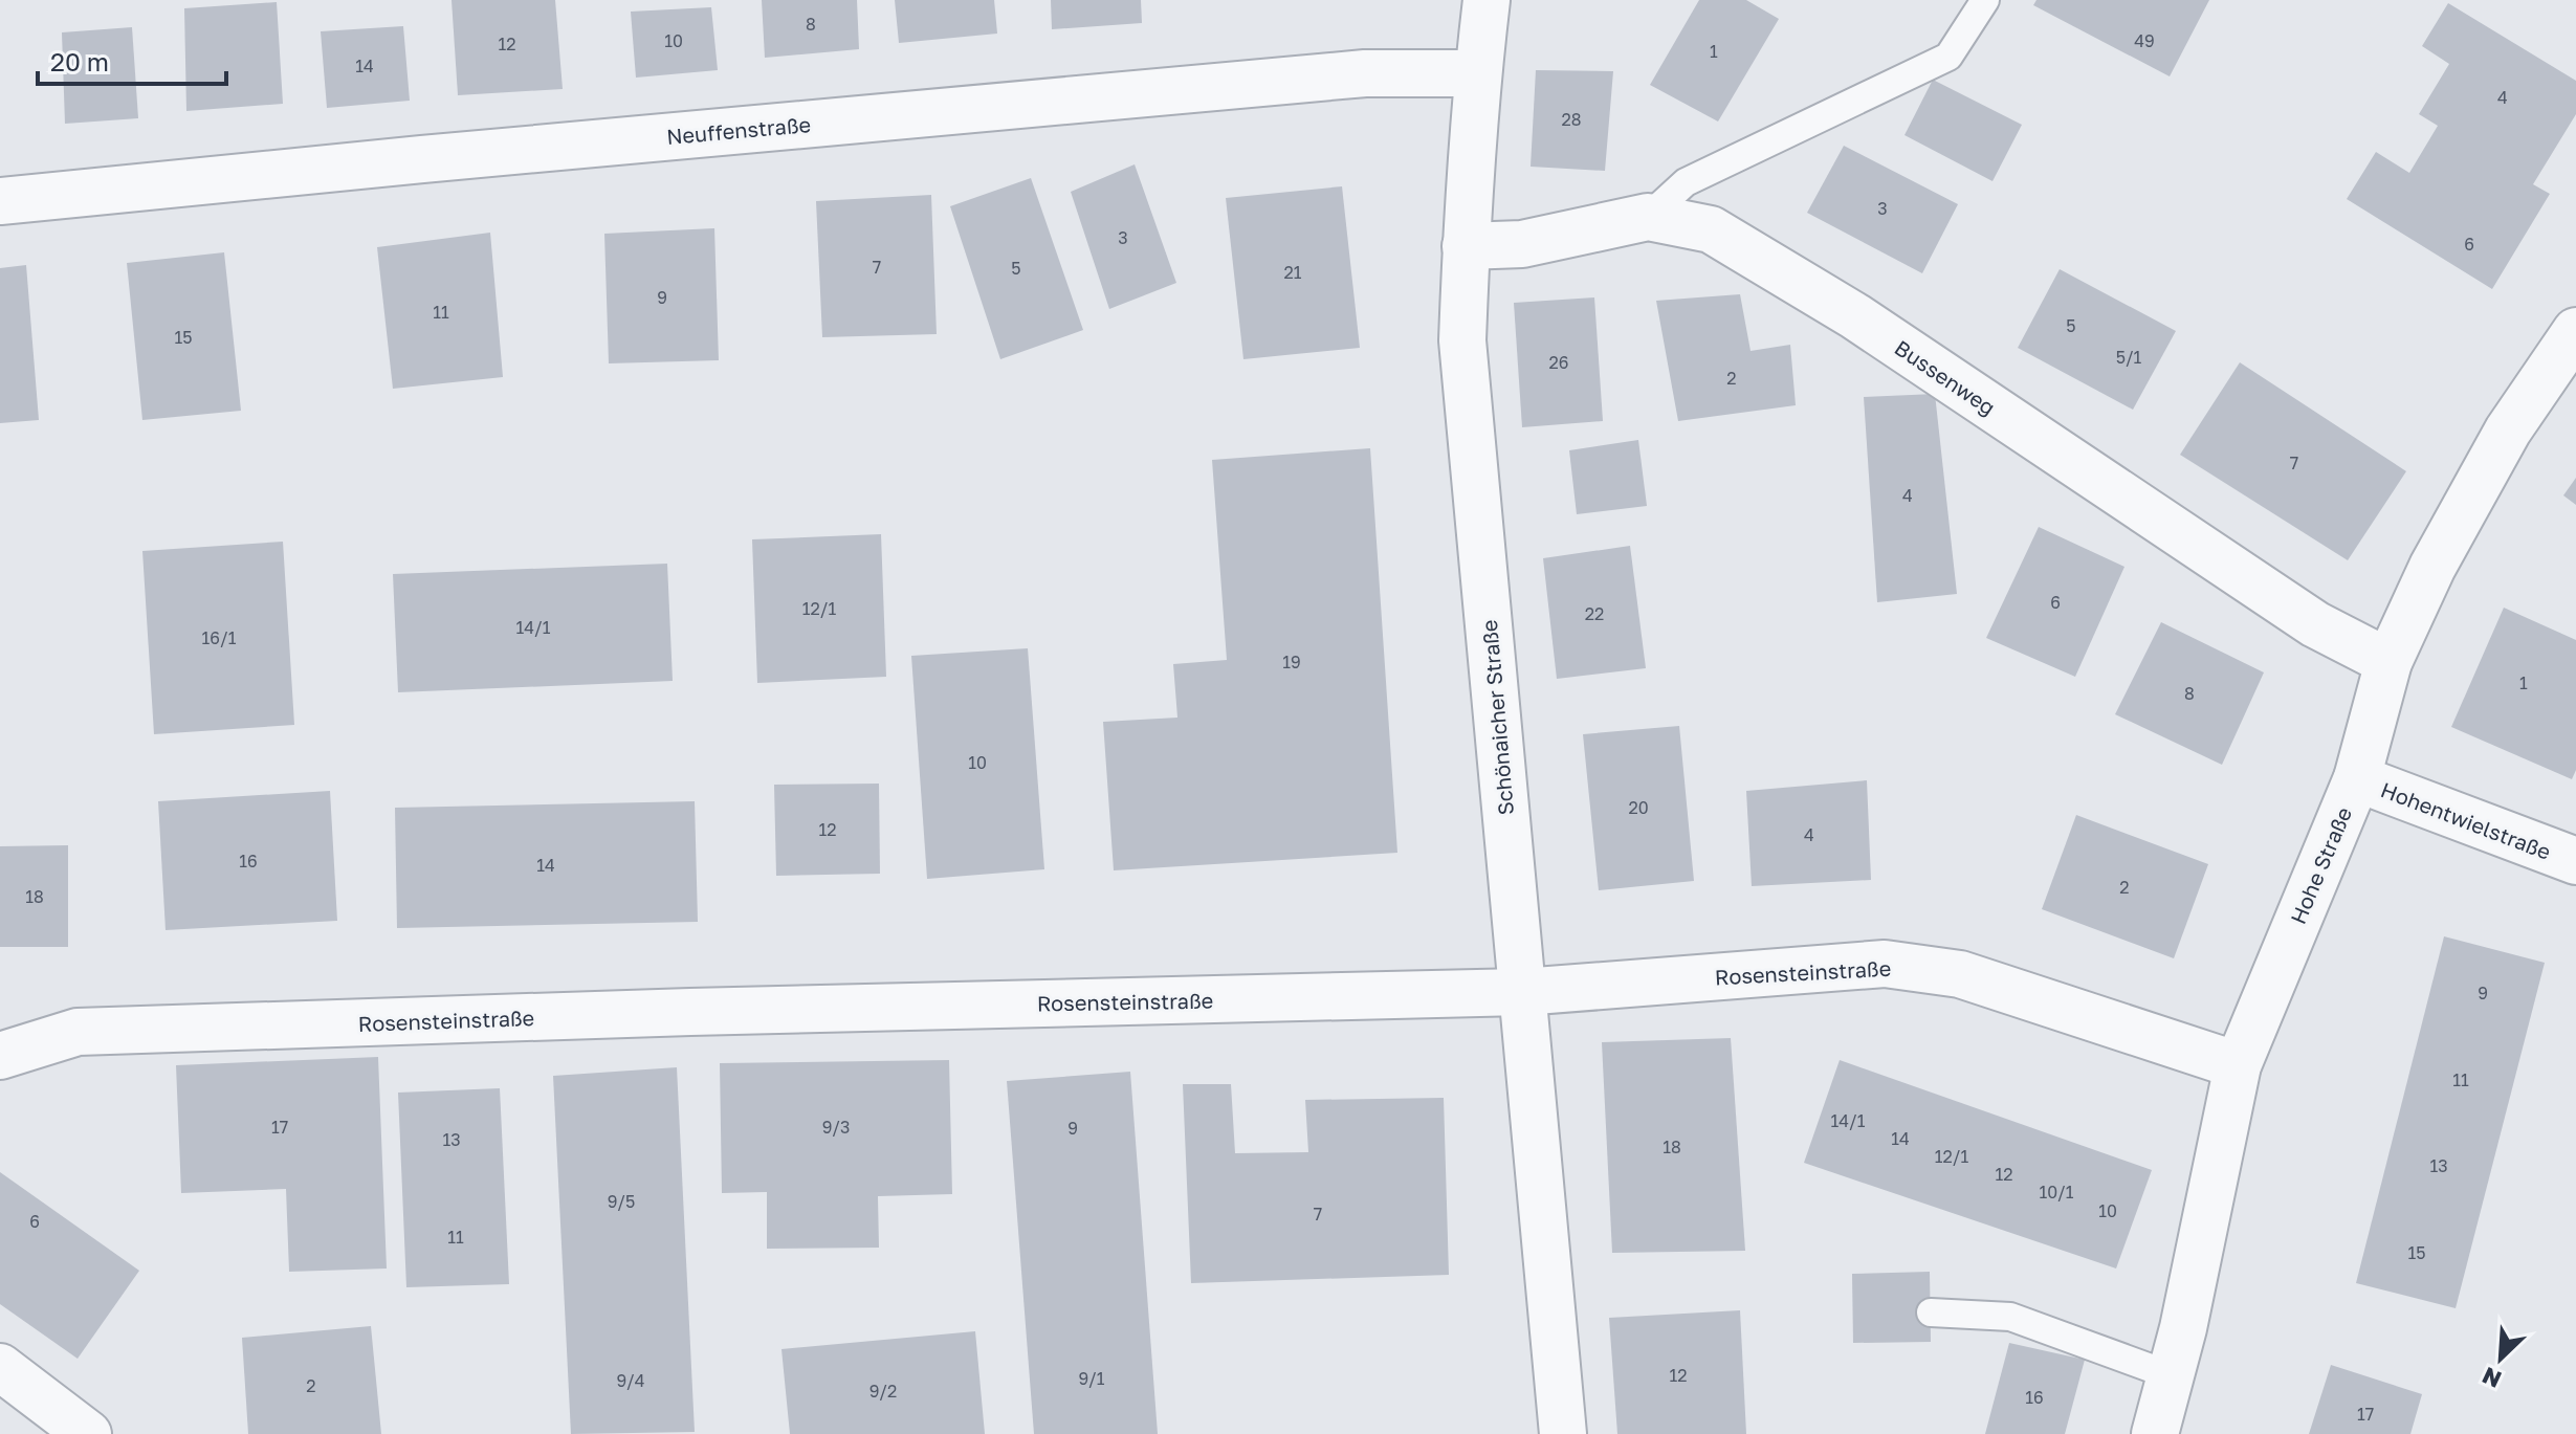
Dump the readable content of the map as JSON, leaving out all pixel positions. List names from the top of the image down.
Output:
{
  "streets": {
    "street": [
      "Neuffenstraße",
      "Bussenweg",
      "Schönaicher Straße",
      "Hohentwielstraße",
      "Hohe Straße",
      "Rosensteinstraße"
    ]
  },
  "crossings": [
    ["Neuffenstraße", "Schönaicher Straße"],
    ["Bussenweg", "Schönaicher Straße"],
    ["Bussenweg", "Hohe Straße"],
    ["Schönaicher Straße", "Rosensteinstraße"],
    ["Hohentwielstraße", "Hohe Straße"],
    ["Hohe Straße", "Rosensteinstraße"]
  ],
  "house_numbers": [
    "8",
    "10",
    "49",
    "12",
    "1",
    "14",
    "4",
    "28",
    "3",
    "3",
    "6",
    "7",
    "5",
    "21",
    "9",
    "11",
    "5",
    "15",
    "5/1",
    "26",
    "2",
    "7",
    "4",
    "6",
    "12/1",
    "22",
    "14/1",
    "16/1",
    "19",
    "1",
    "8",
    "10",
    "20",
    "12",
    "4",
    "16",
    "14",
    "2",
    "18",
    "9",
    "11",
    "14/1",
    "17",
    "9/3",
    "9",
    "14",
    "13",
    "18",
    "12/1",
    "13",
    "12",
    "10/1",
    "9/5",
    "10",
    "7",
    "6",
    "11",
    "15",
    "12",
    "9/1",
    "9/4",
    "2",
    "9/2",
    "16",
    "17"
  ],
  "scale_bar": "20 m",
  "north": "bottom left"
}
